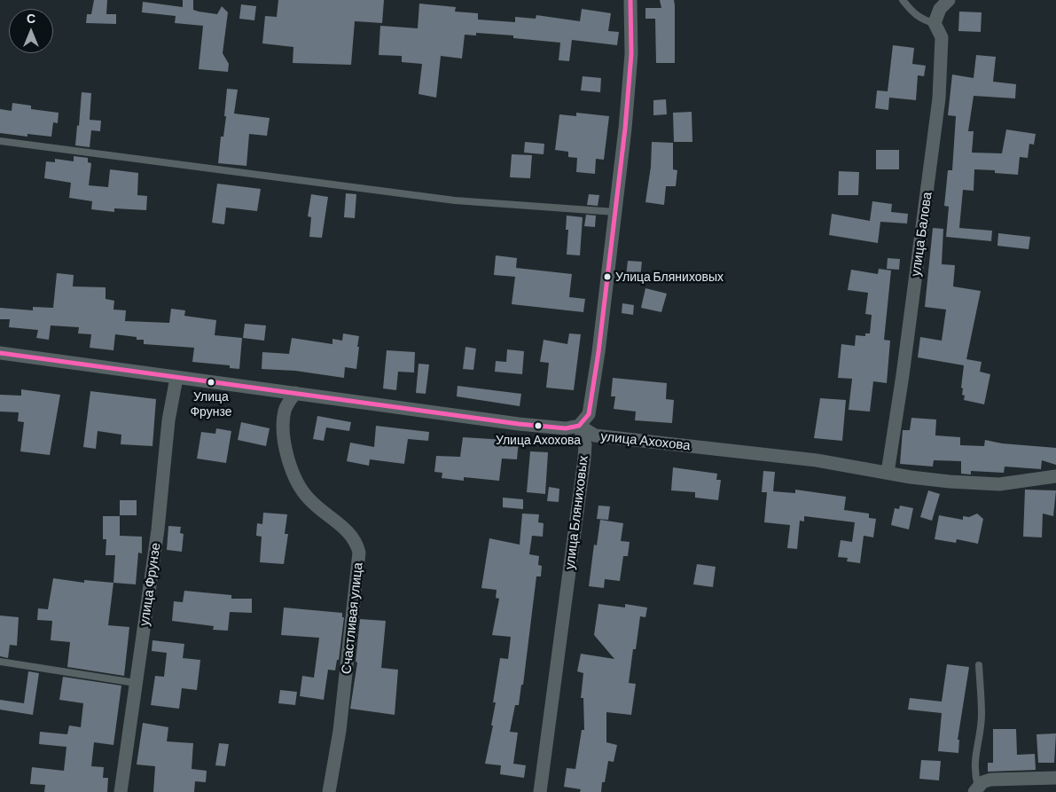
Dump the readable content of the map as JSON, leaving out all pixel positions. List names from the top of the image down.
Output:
{
  "streets": {
    "street": [
      "улица Балова",
      "улица Ахохова",
      "улица Бляниховых",
      "улица Фрунзе",
      "Счастливая улица"
    ]
  },
  "crossings": [
    ["улица Балова", "улица Ахохова"],
    ["улица Ахохова", "улица Бляниховых"]
  ],
  "places": ["Улица Бляниховых", "Улица Фрунзе", "Улица Ахохова"],
  "north": "top"
}
